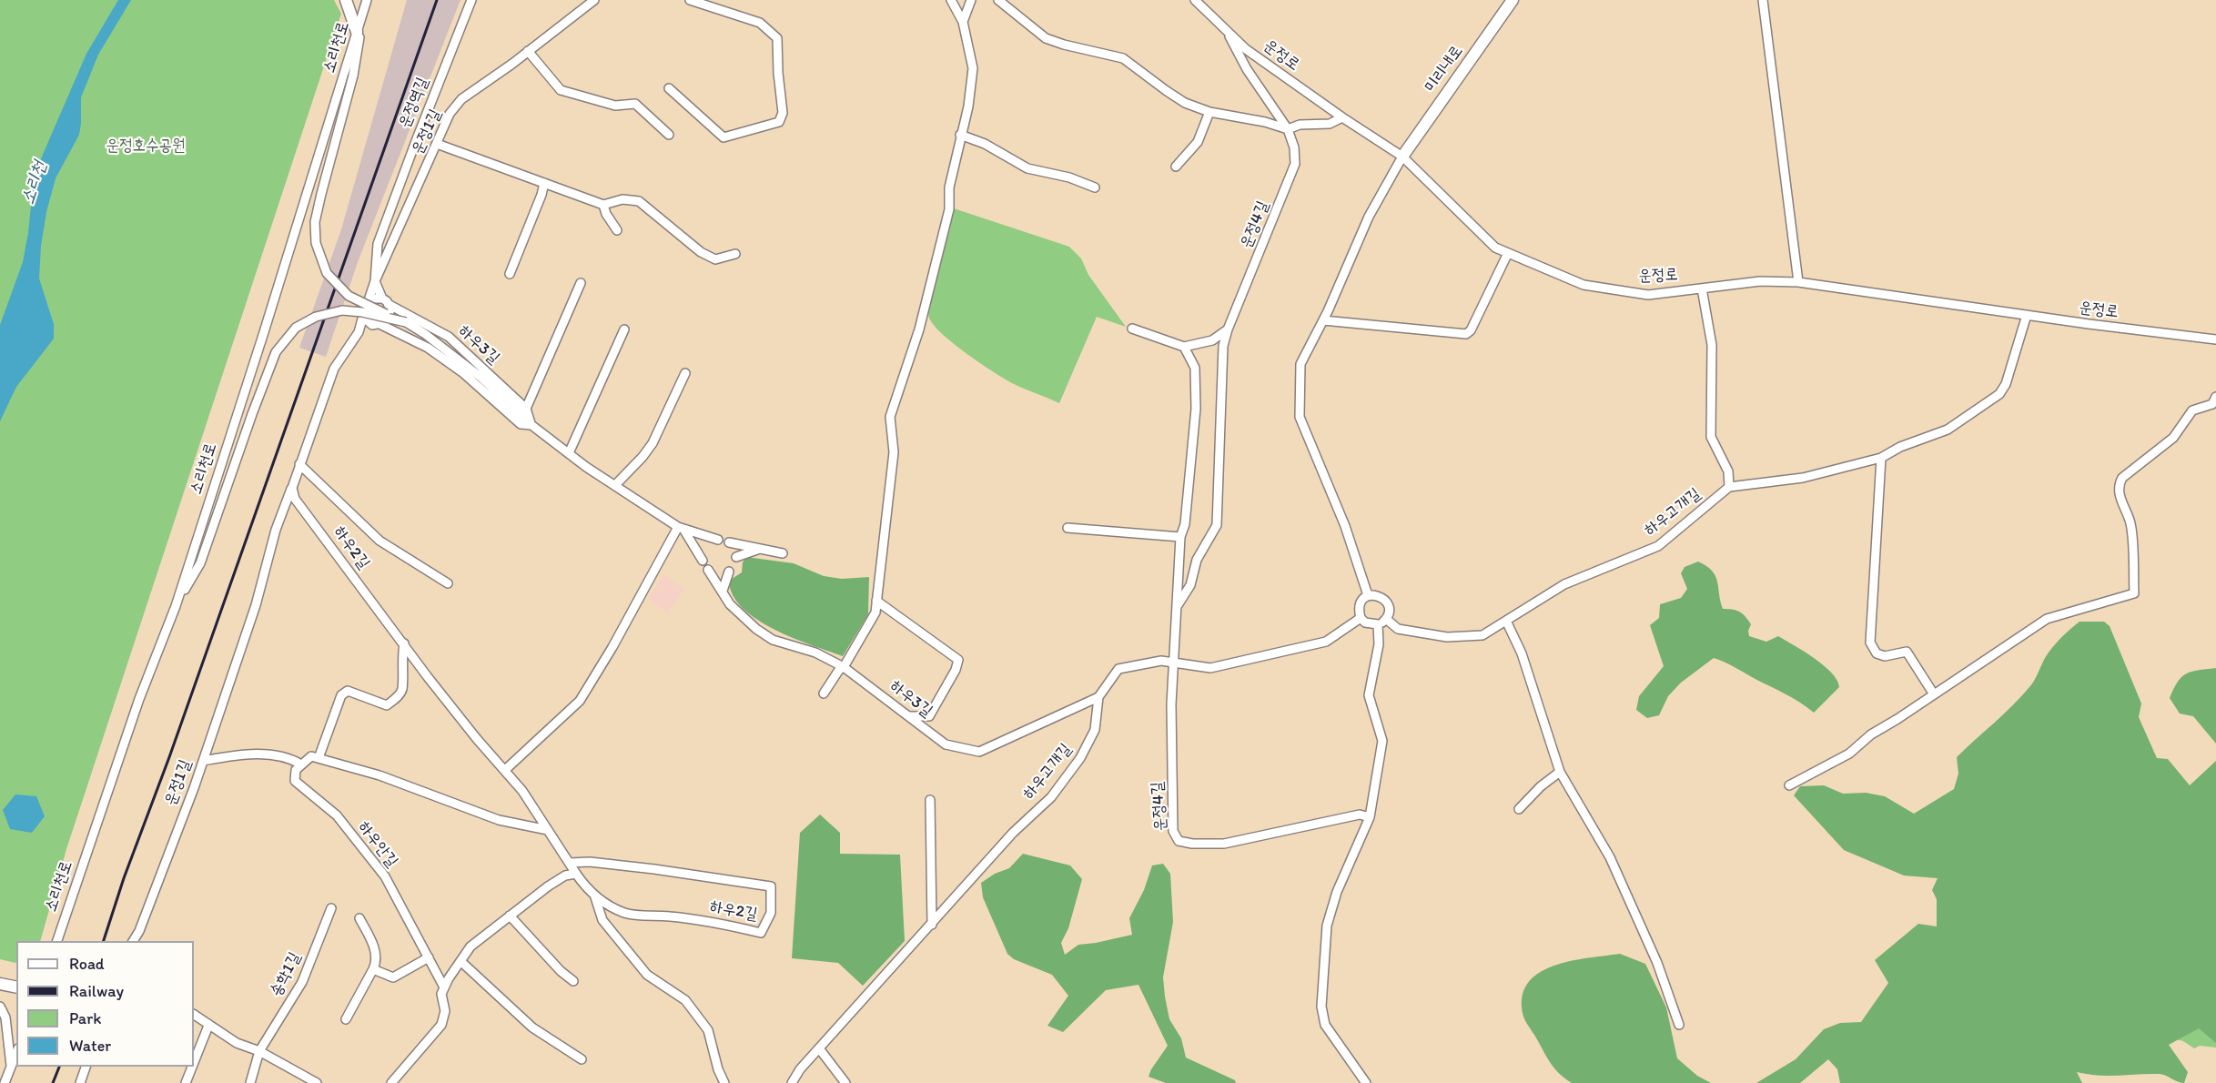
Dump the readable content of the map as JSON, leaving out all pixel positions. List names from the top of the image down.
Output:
{
  "streets": {
    "street": [
      "소리천로",
      "운정로",
      "미리내로",
      "운정역길",
      "운정1길",
      "운정4길",
      "하우3길",
      "하우고개길",
      "하우2길",
      "하우안길",
      "송학1길"
    ]
  },
  "crossings": [
    ["운정로", "미리내로"],
    ["운정로", "운정4길"],
    ["운정역길", "운정1길"],
    ["운정1길", "하우3길"],
    ["운정1길", "하우2길"],
    ["하우3길", "하우고개길"]
  ],
  "water": ["소리천"],
  "parks": ["운정호수공원"],
  "legend": [
    "Road",
    "Railway",
    "Park",
    "Water"
  ]
}
